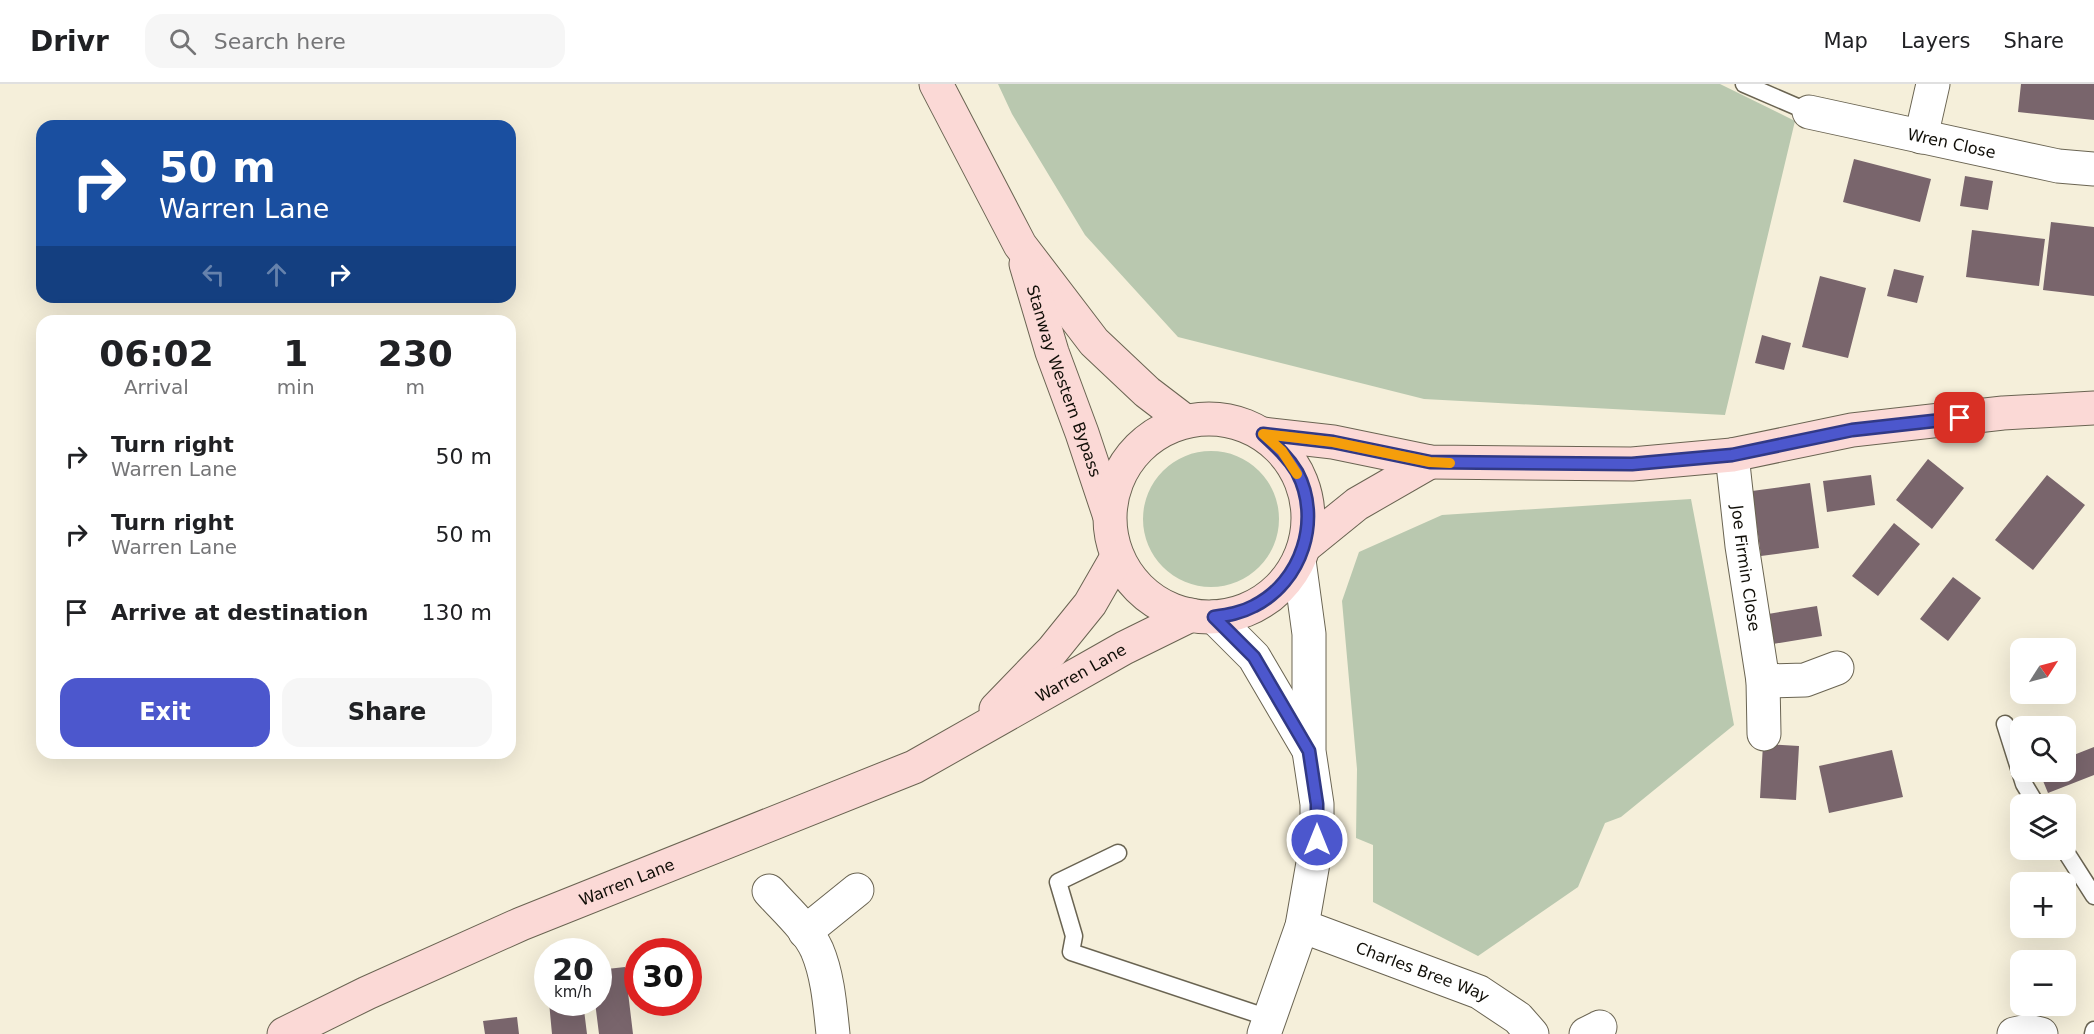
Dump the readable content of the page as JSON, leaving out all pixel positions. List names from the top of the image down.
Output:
{
  "streets": {
    "street": [
      "Wren Close",
      "Stanway Western Bypass",
      "Joe Firmin Close",
      "Warren Lane",
      "Charles Bree Way"
    ]
  },
  "crossings": [
    ["Stanway Western Bypass", "Warren Lane"],
    ["Joe Firmin Close", "Warren Lane"]
  ],
  "north": "top right",
  "page": {
    "header": "Drivr",
    "search": "Search here",
    "nav": ["Map", "Layers", "Share"],
    "turn": ["50 m", "Warren Lane"],
    "eta": [
      "06:02",
      "Arrival",
      "1",
      "min",
      "230",
      "m"
    ],
    "list": [
      {
        "name": "Turn right",
        "note": "Warren Lane",
        "value": "50 m"
      },
      {
        "name": "Turn right",
        "note": "Warren Lane",
        "value": "50 m"
      },
      {
        "name": "Arrive at destination",
        "value": "130 m"
      }
    ],
    "map_buttons": ["+", "−"],
    "buttons": ["Exit", "Share"],
    "speed": "20 km/h",
    "limit": "30"
  }
}
